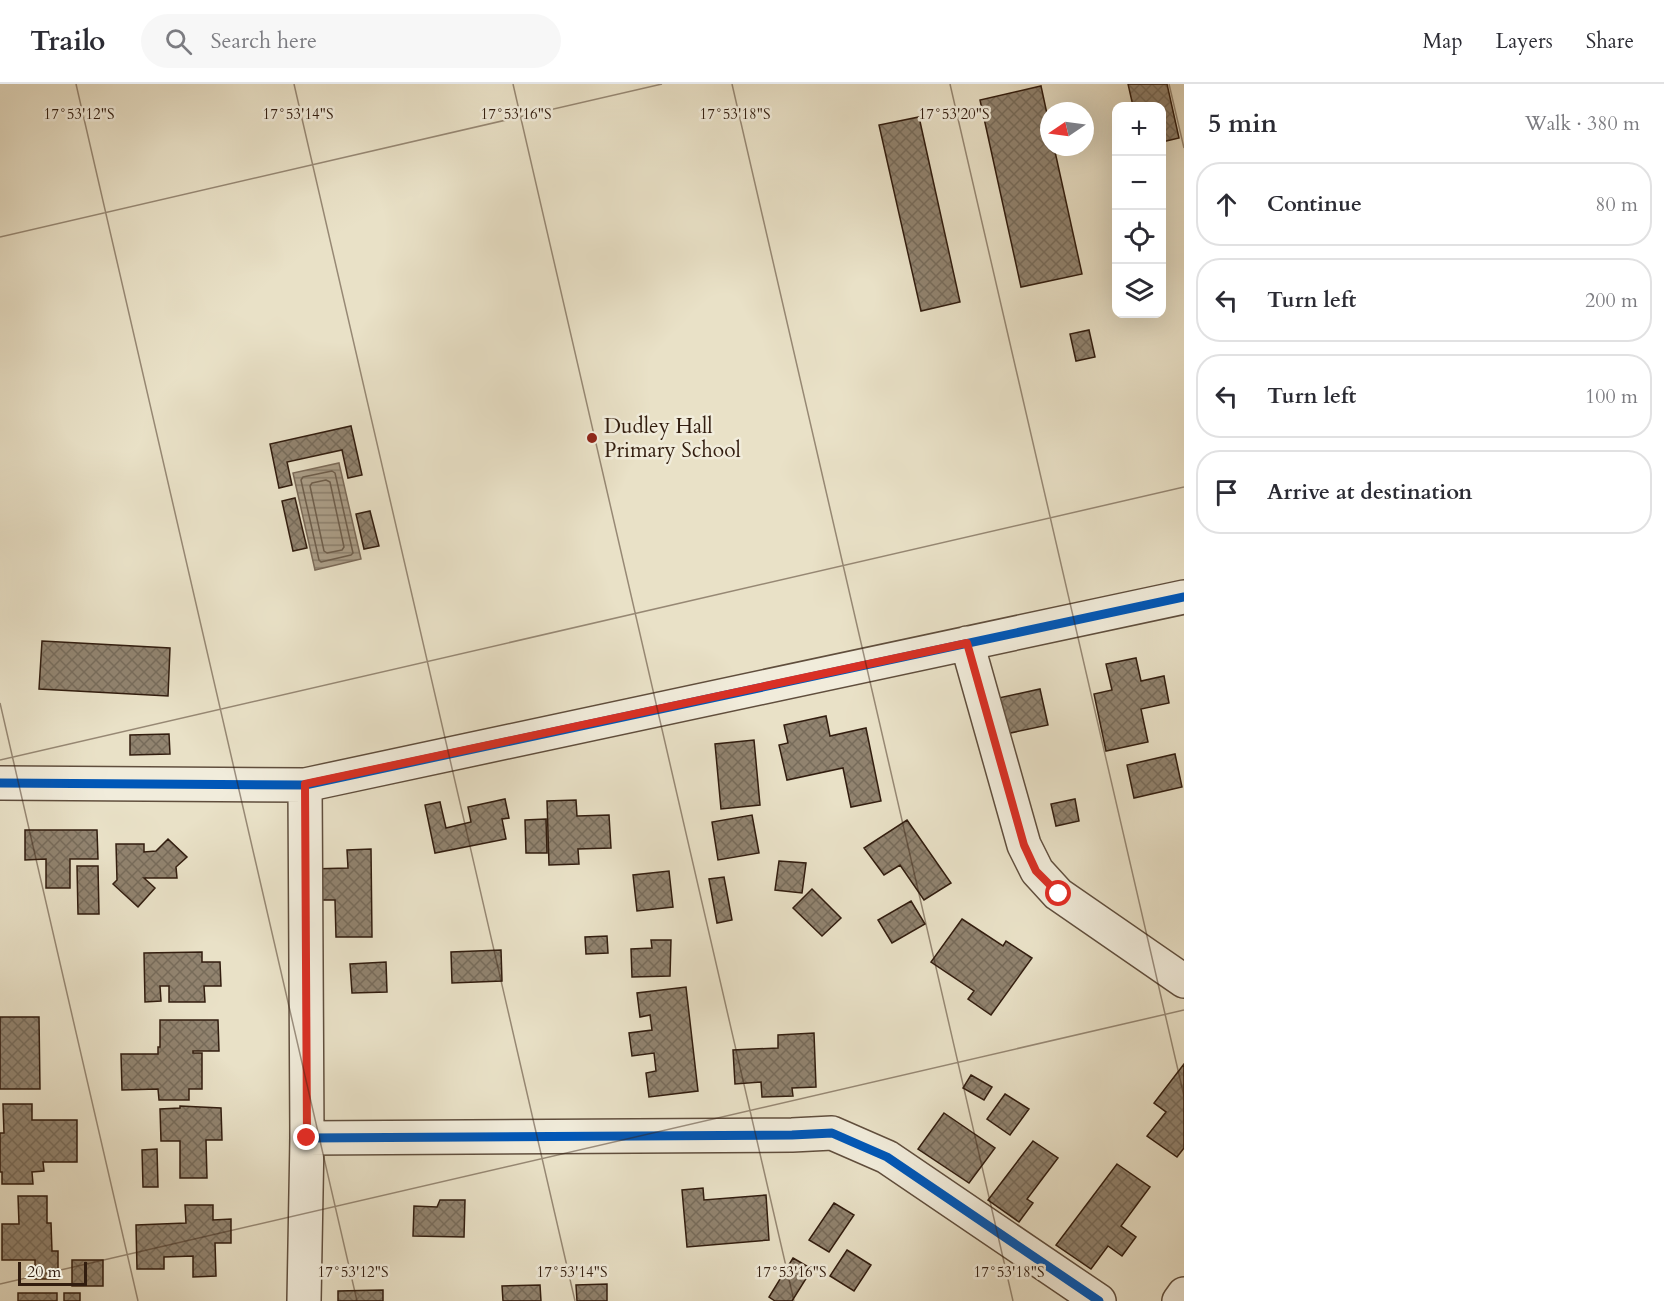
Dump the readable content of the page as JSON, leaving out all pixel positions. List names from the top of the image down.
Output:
{
  "places": ["Dudley Hall Primary School"],
  "scale_bar": "20 m",
  "north": "left",
  "page": {
    "header": "Trailo",
    "search": "Search here",
    "nav": ["Map", "Layers", "Share"],
    "heading": ["5 min", "Walk · 380 m"],
    "map_buttons": ["+", "−"],
    "list": [
      ["Continue", "80 m"],
      ["Turn left", "200 m"],
      ["Turn left", "100 m"],
      "Arrive at destination"
    ],
    "scale": "20 m"
  },
  "coordinates": [
    "17°53'12\"S",
    "17°53'14\"S",
    "17°53'16\"S",
    "17°53'18\"S",
    "17°53'20\"S"
  ]
}
